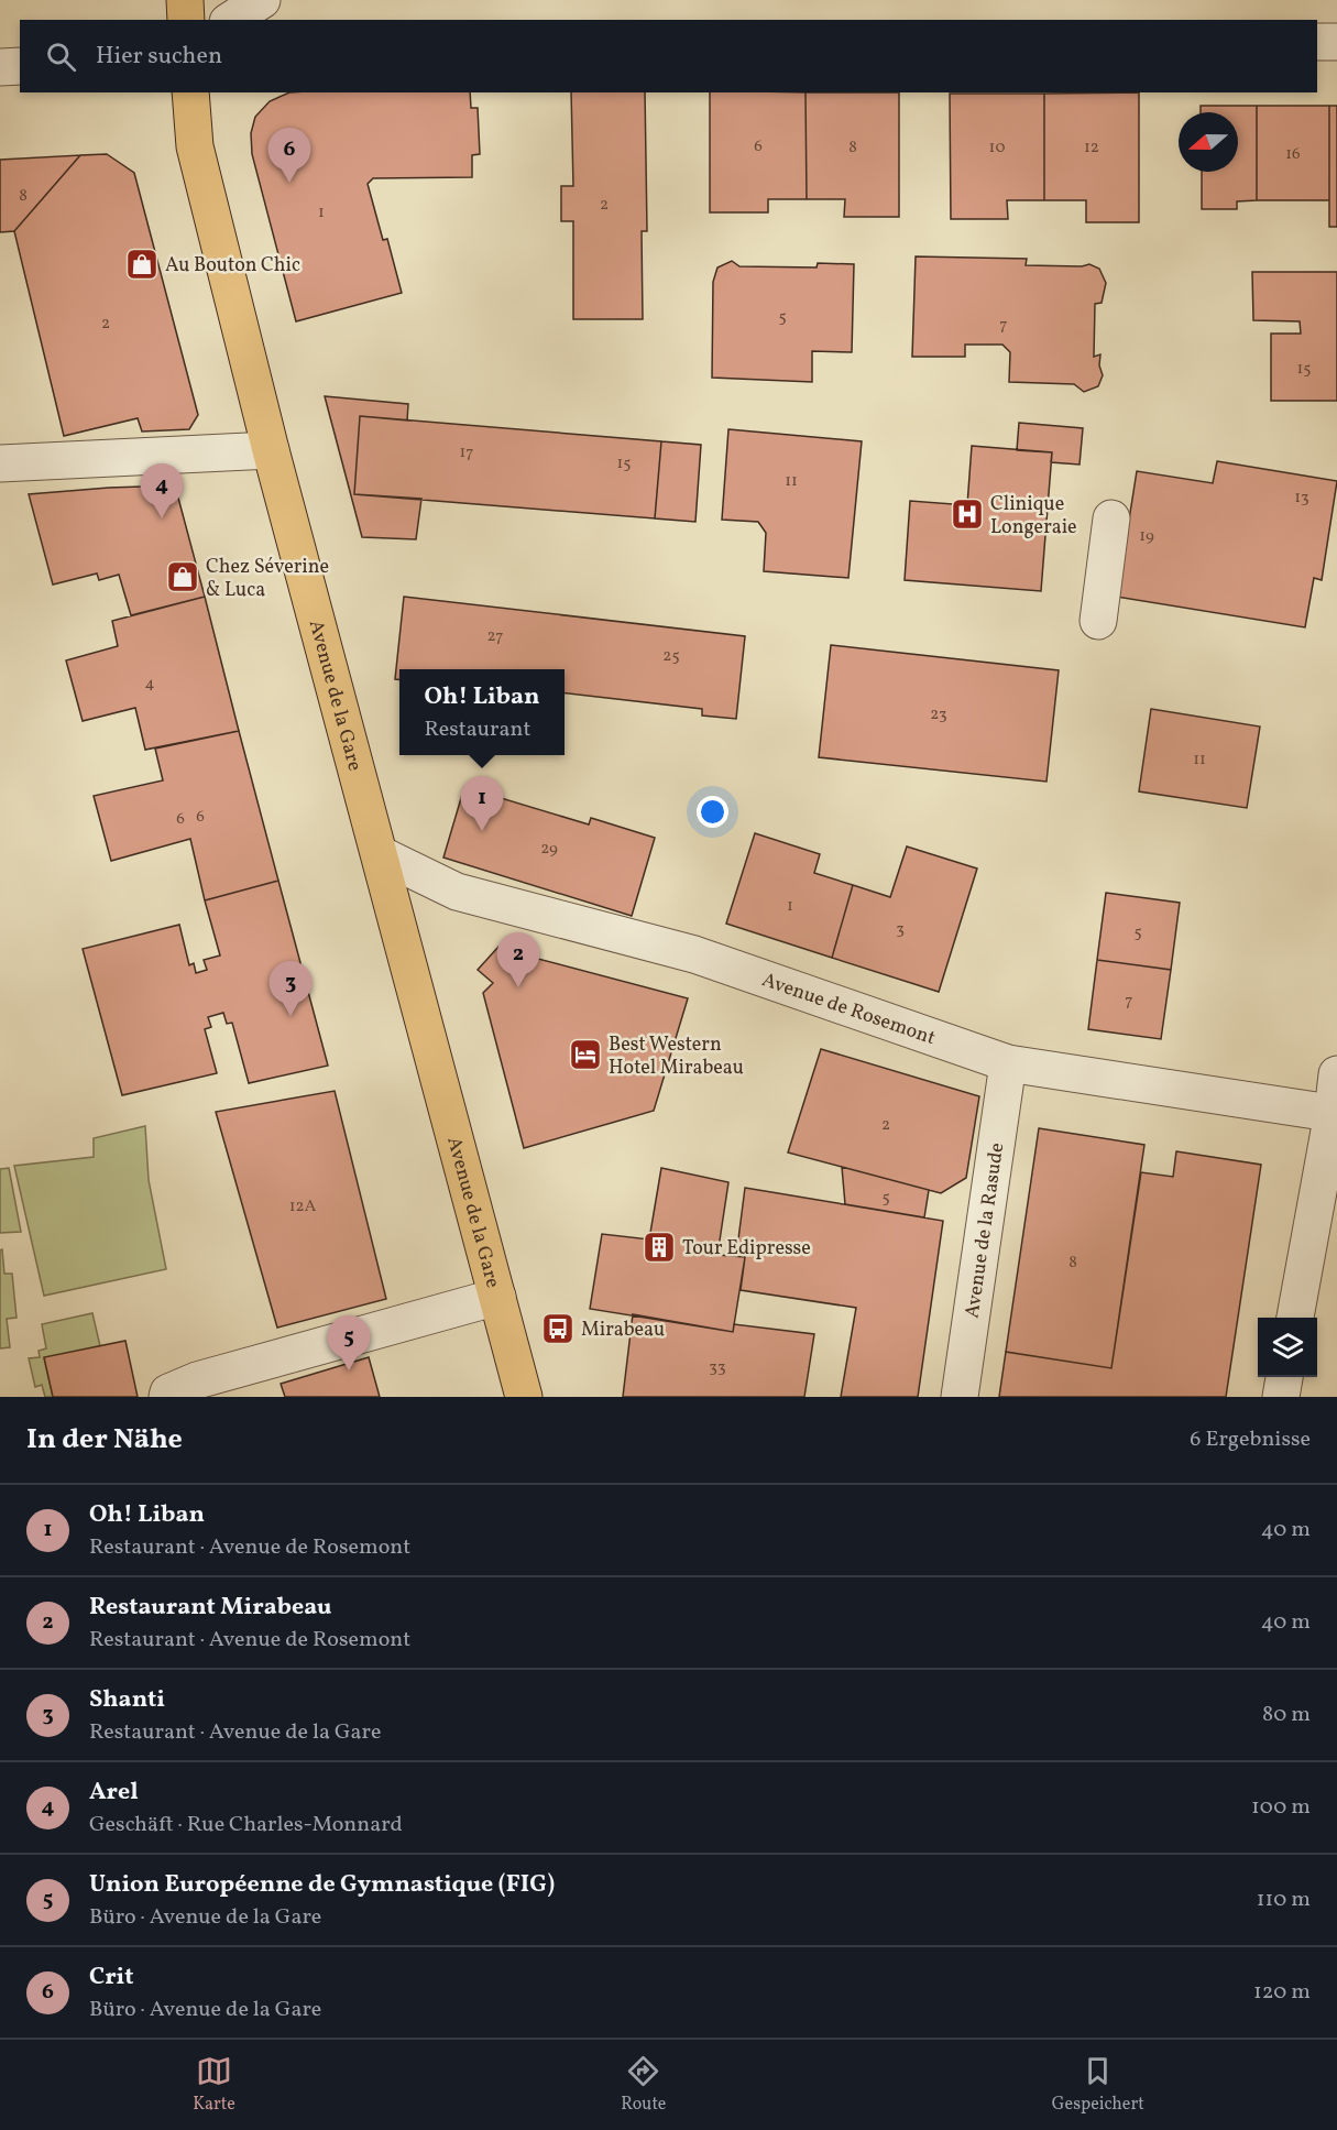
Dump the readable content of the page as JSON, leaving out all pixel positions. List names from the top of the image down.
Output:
{
  "streets": {
    "main road": ["Avenue de la Gare"],
    "street": ["Avenue de Rosemont", "Avenue de la Rasude"]
  },
  "crossings": [
    ["Avenue de la Gare", "Avenue de Rosemont"],
    ["Avenue de Rosemont", "Avenue de la Rasude"]
  ],
  "places": {
    "shop": ["Au Bouton Chic", "Chez Séverine & Luca"],
    "hospital": ["Clinique Longeraie"],
    "hotel": ["Best Western Hotel Mirabeau"],
    "building": ["Tour Edipresse"],
    "bus stop": ["Mirabeau"]
  },
  "house_numbers": [
    "6",
    "8",
    "10",
    "12",
    "16",
    "8",
    "2",
    "1",
    "5",
    "2",
    "7",
    "15",
    "17",
    "15",
    "11",
    "13",
    "19",
    "27",
    "25",
    "4",
    "23",
    "11",
    "6",
    "6",
    "29",
    "1",
    "3",
    "5",
    "7",
    "2",
    "5",
    "12A",
    "8",
    "33"
  ],
  "north": "left",
  "page": {
    "search": "Hier suchen",
    "pins": [
      "6",
      "4",
      "1",
      "2",
      "3",
      "5"
    ],
    "popup": ["Oh! Liban", "Restaurant"],
    "heading": ["In der Nähe", "6 Ergebnisse"],
    "list": [
      {
        "mark": "1",
        "name": "Oh! Liban",
        "note": "Restaurant · Avenue de Rosemont",
        "value": "40 m"
      },
      {
        "mark": "2",
        "name": "Restaurant Mirabeau",
        "note": "Restaurant · Avenue de Rosemont",
        "value": "40 m"
      },
      {
        "mark": "3",
        "name": "Shanti",
        "note": "Restaurant · Avenue de la Gare",
        "value": "80 m"
      },
      {
        "mark": "4",
        "name": "Arel",
        "note": "Geschäft · Rue Charles-Monnard",
        "value": "100 m"
      },
      {
        "mark": "5",
        "name": "Union Européenne de Gymnastique (FIG)",
        "note": "Büro · Avenue de la Gare",
        "value": "110 m"
      },
      {
        "mark": "6",
        "name": "Crit",
        "note": "Büro · Avenue de la Gare",
        "value": "120 m"
      }
    ],
    "nav": ["Karte", "Route", "Gespeichert"]
  }
}
